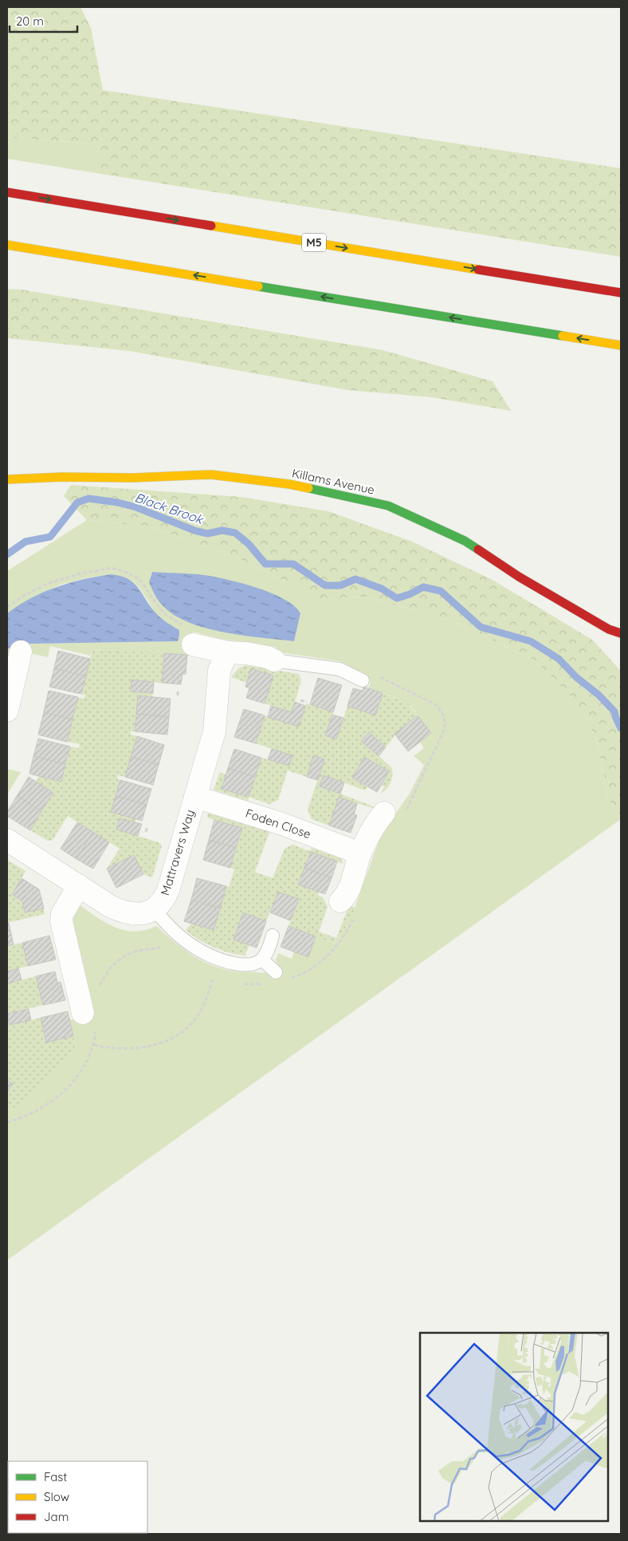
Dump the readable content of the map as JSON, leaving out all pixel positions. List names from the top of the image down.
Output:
{
  "streets": {
    "main road": ["M5", "Killams Avenue"],
    "street": ["Foden Close", "Mattravers Way"]
  },
  "crossings": [
    ["Foden Close", "Mattravers Way"]
  ],
  "water": ["Black Brook"],
  "legend": ["Fast", "Slow", "Jam"],
  "scale_bar": "20 m"
}
